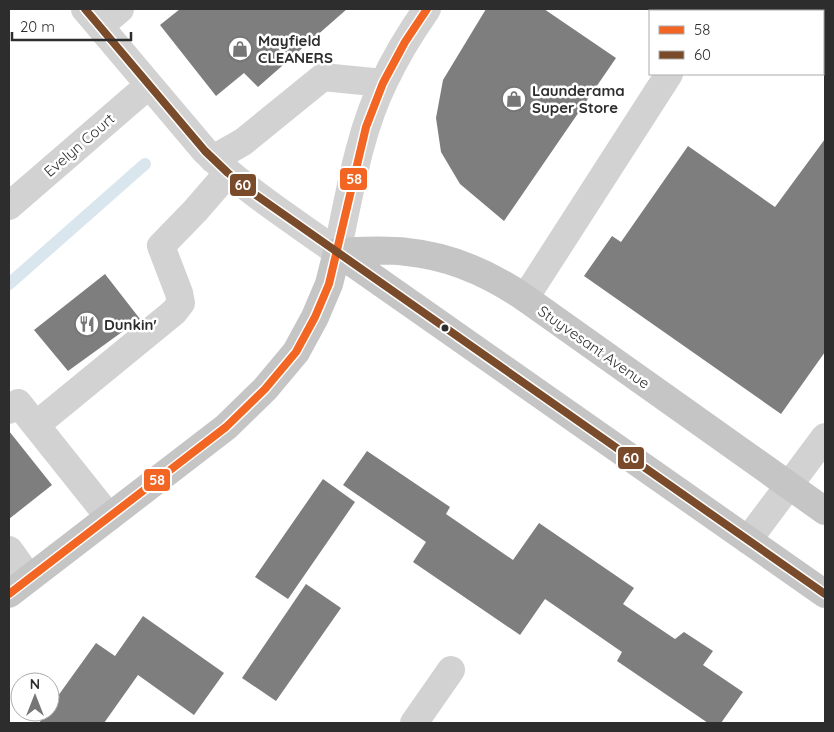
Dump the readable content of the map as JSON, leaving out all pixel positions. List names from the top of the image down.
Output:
{
  "streets": {
    "main road": ["Stuyvesant Avenue"],
    "street": ["Evelyn Court"]
  },
  "places": {
    "shop": ["Mayfield CLEANERS", "Launderama Super Store"],
    "restaurant": ["Dunkin'"]
  },
  "lines": ["transit line 58", "transit line 60"],
  "legend": ["58", "60"],
  "scale_bar": "20 m",
  "north": "top"
}
